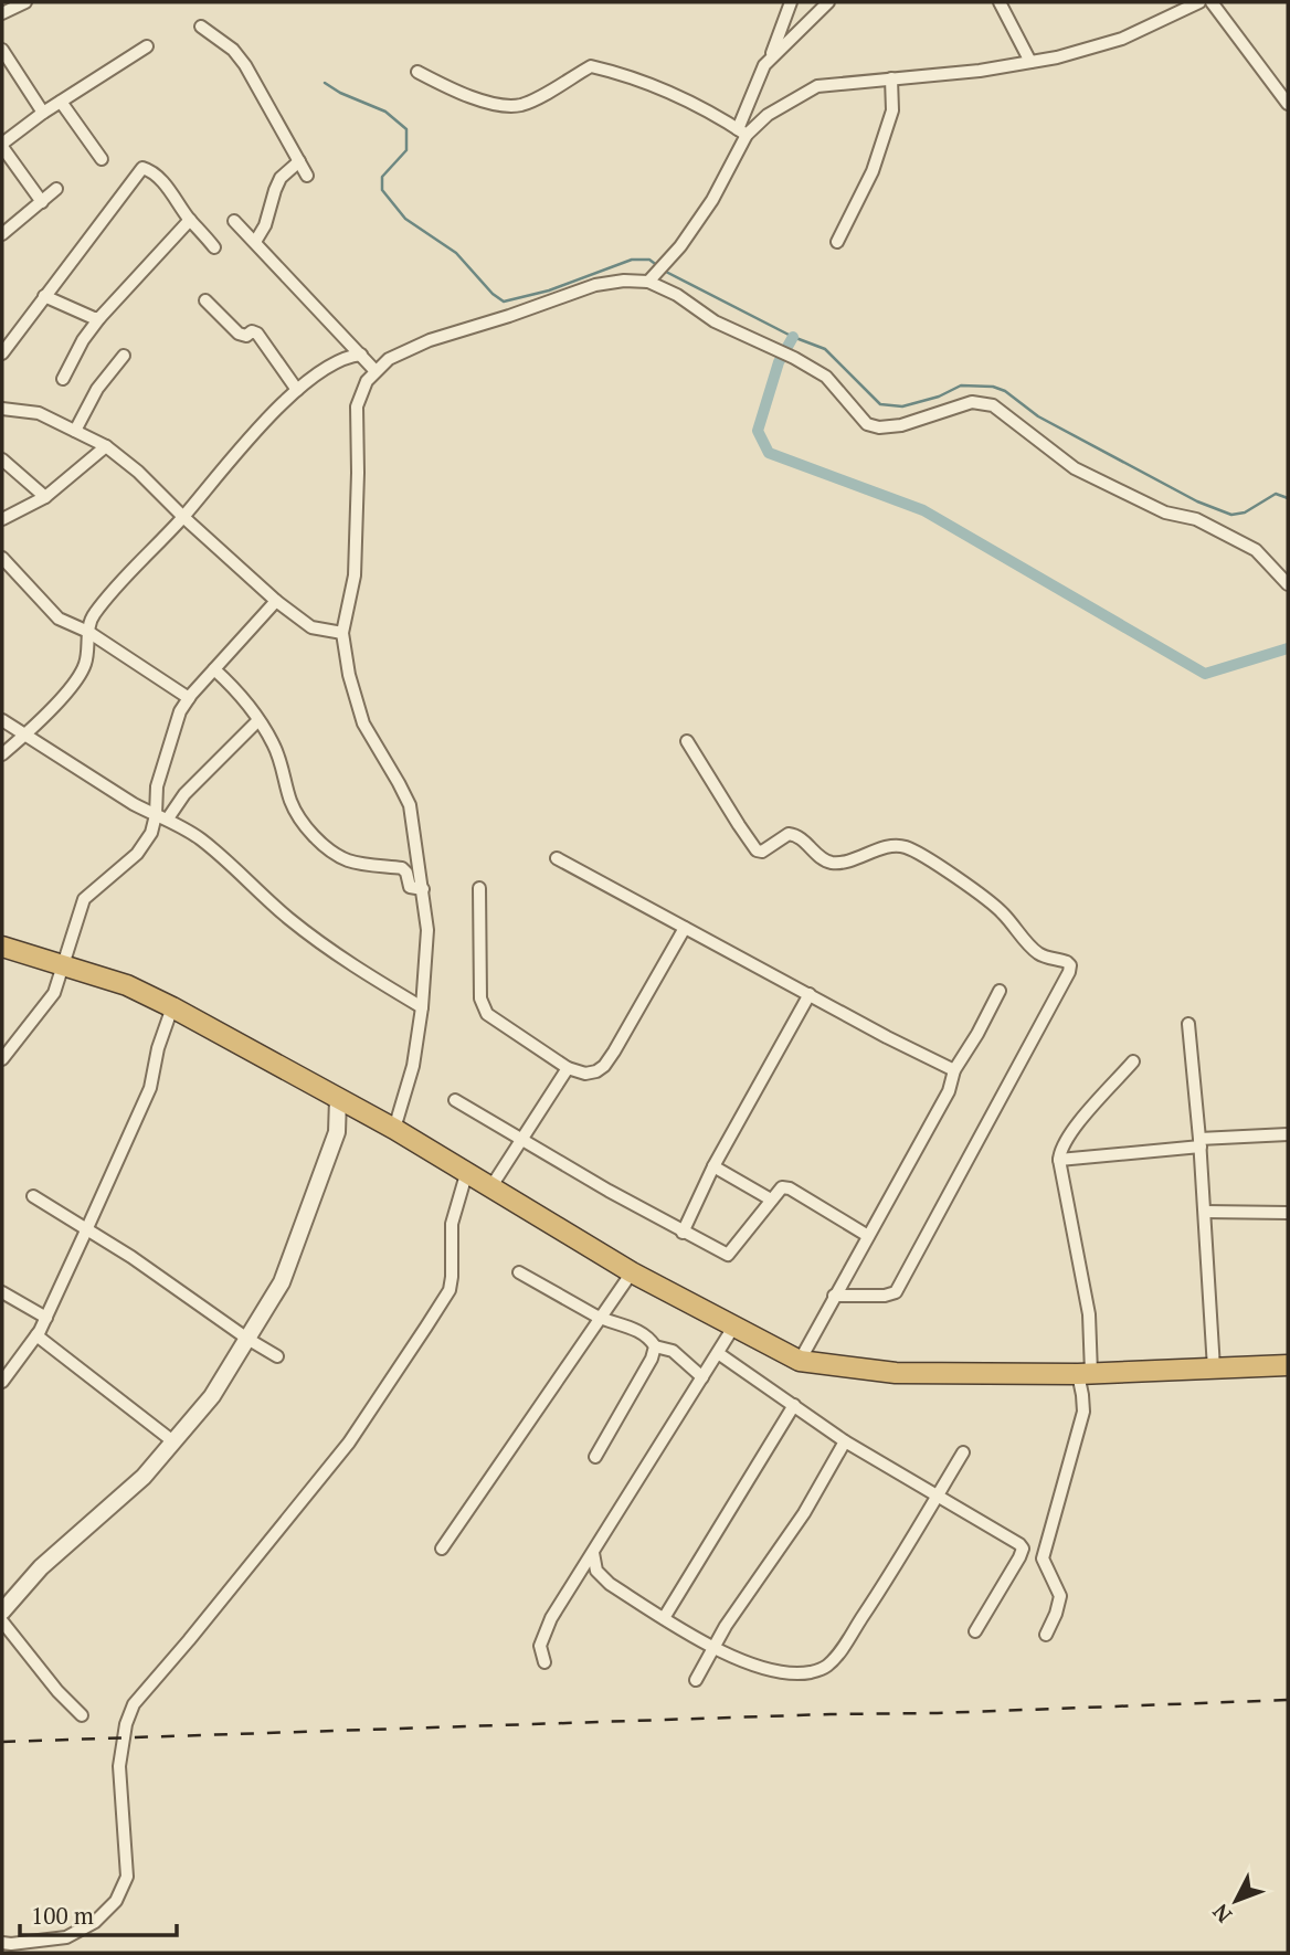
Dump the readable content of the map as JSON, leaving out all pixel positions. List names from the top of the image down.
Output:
{
  "scale_bar": "100 m",
  "north": "bottom left"
}
